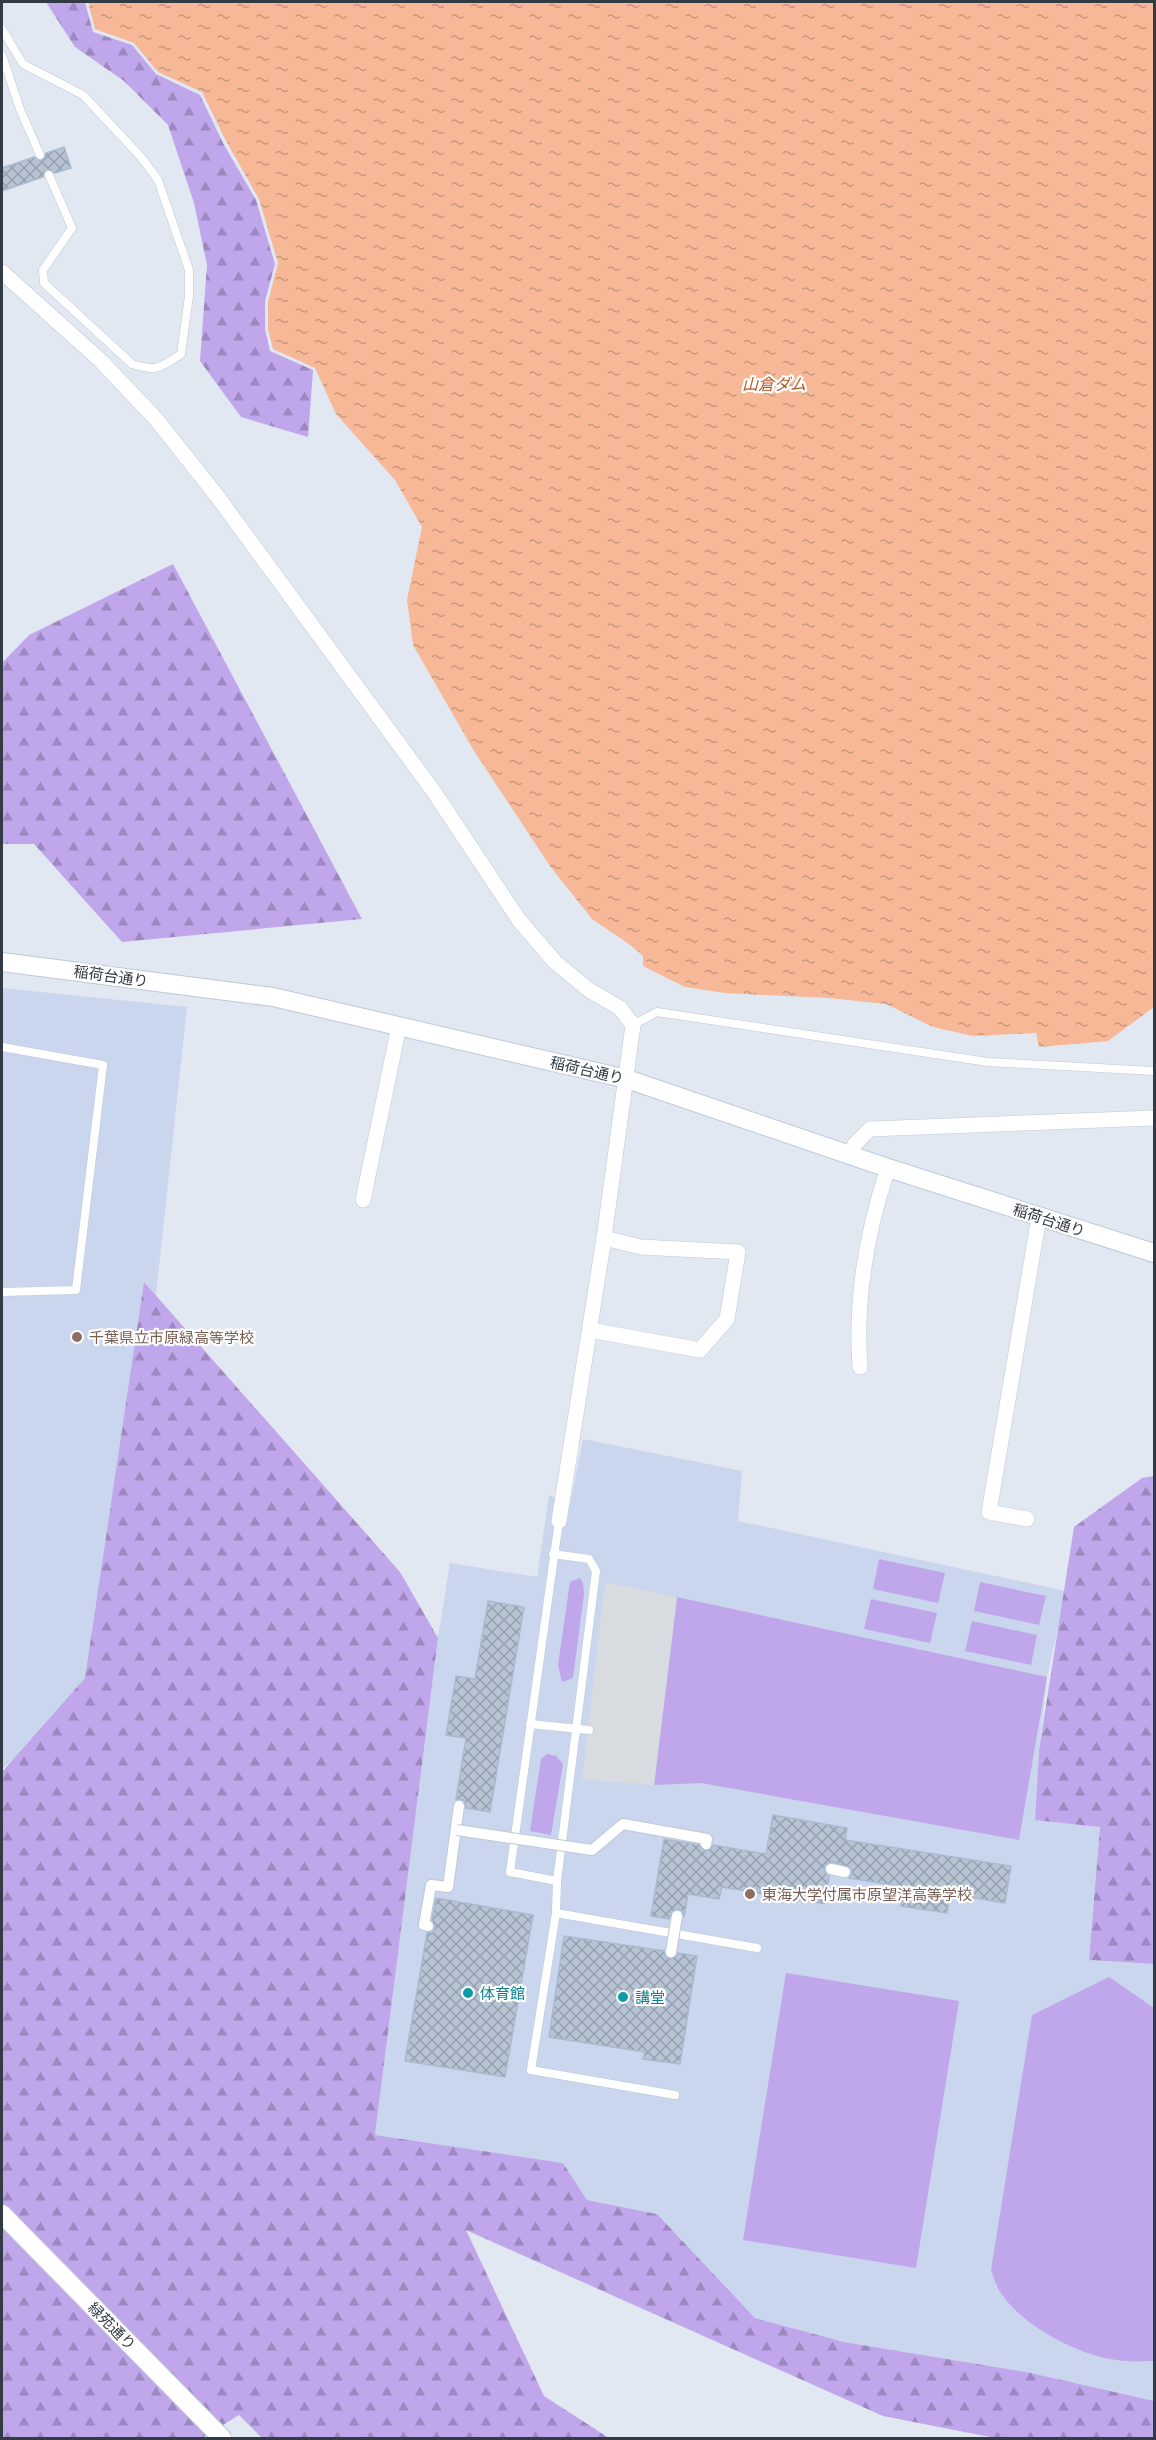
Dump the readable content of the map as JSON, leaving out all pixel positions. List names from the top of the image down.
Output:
{
  "streets": {
    "street": ["稲荷台通り", "緑苑通り"]
  },
  "water": ["山倉ダム"],
  "places": [
    "千葉県立市原緑高等学校",
    "東海大学付属市原望洋高等学校",
    "体育館",
    "講堂"
  ]
}
